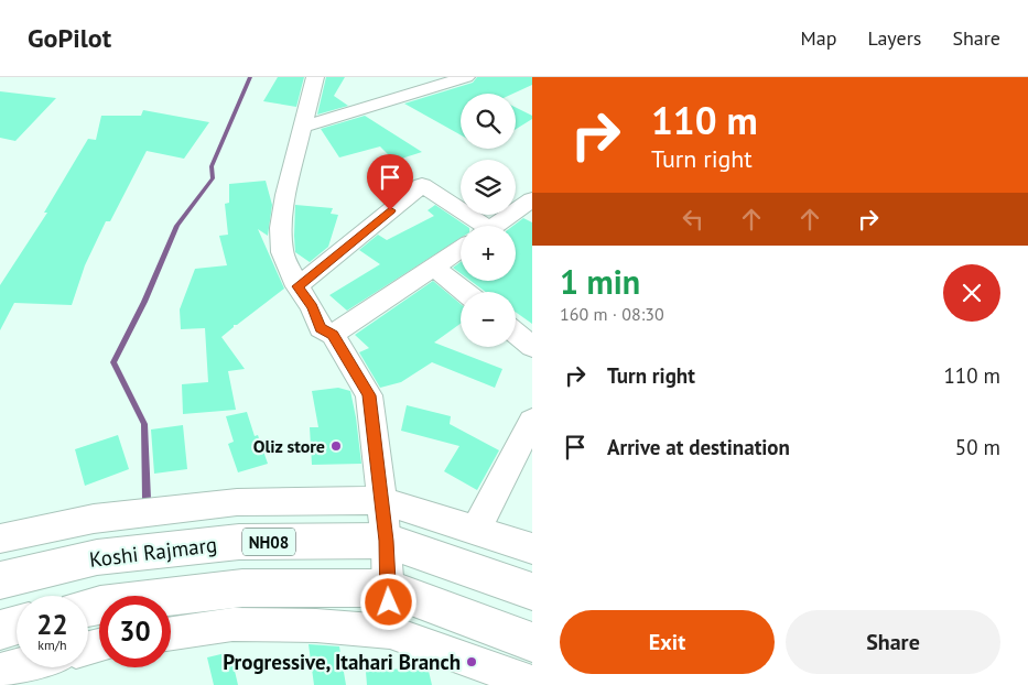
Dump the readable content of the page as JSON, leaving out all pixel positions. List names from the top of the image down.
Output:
{
  "streets": {
    "main road": ["NH08", "Koshi Rajmarg"]
  },
  "places": ["Oliz store", "Progressive, Itahari Branch"],
  "page": {
    "header": "GoPilot",
    "nav": ["Map", "Layers", "Share"],
    "turn": ["110 m", "Turn right"],
    "map_buttons": ["+", "−"],
    "heading": ["1 min", "160 m · 08:30"],
    "list": [
      {
        "name": "Turn right",
        "value": "110 m"
      },
      {
        "name": "Arrive at destination",
        "value": "50 m"
      }
    ],
    "speed": "22 km/h",
    "limit": "30",
    "buttons": ["Exit", "Share"]
  }
}
